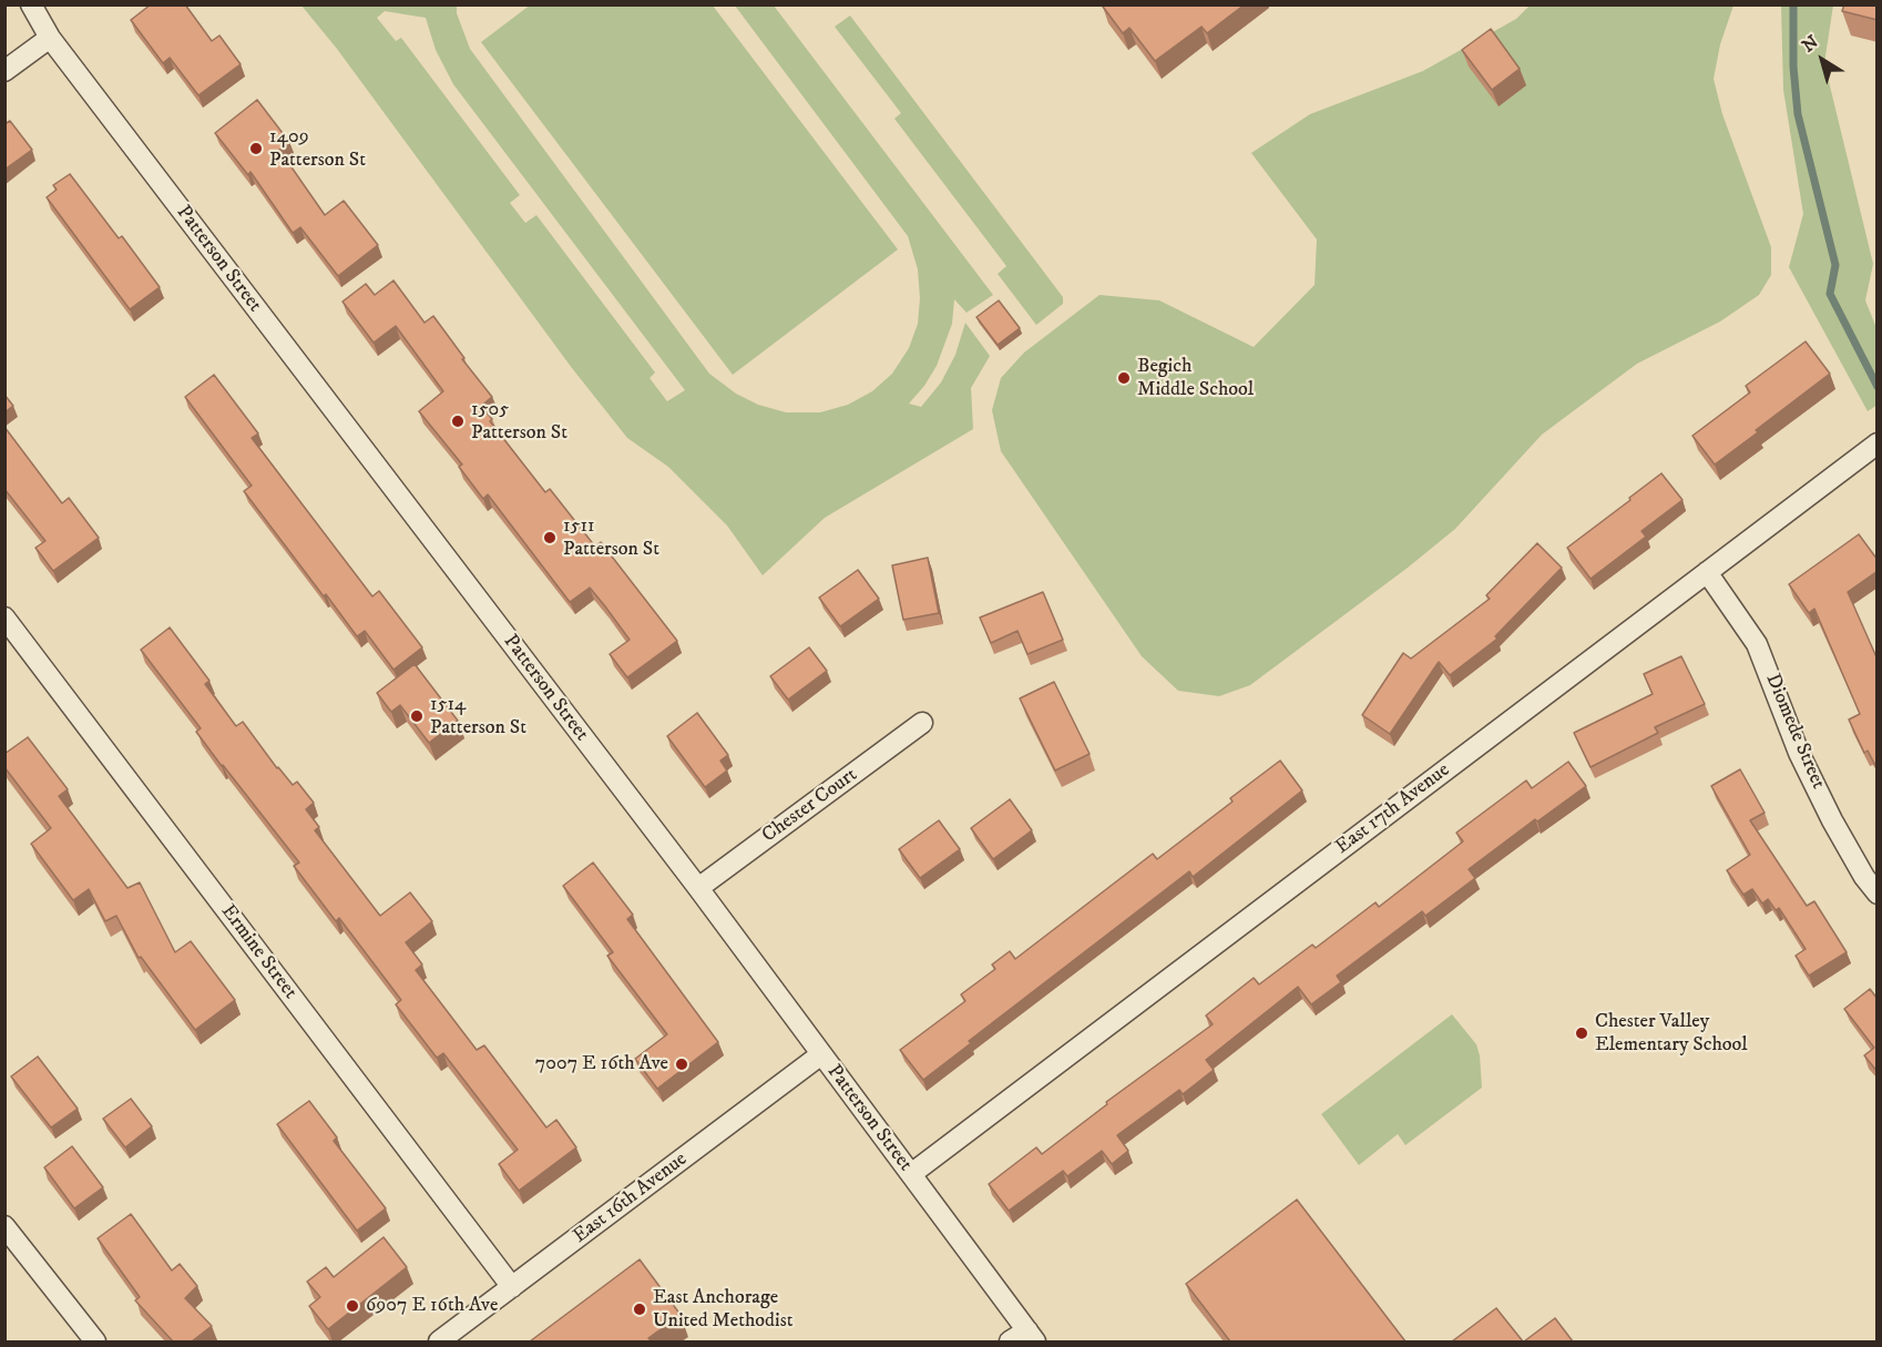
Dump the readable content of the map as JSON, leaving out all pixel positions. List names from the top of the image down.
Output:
{
  "streets": {
    "street": [
      "Patterson Street",
      "Diomede Street",
      "Chester Court",
      "East 17th Avenue",
      "Ermine Street",
      "East 16th Avenue"
    ]
  },
  "crossings": [
    ["Patterson Street", "Chester Court"],
    ["Patterson Street", "East 17th Avenue"],
    ["Patterson Street", "East 16th Avenue"],
    ["Diomede Street", "East 17th Avenue"],
    ["Ermine Street", "East 16th Avenue"]
  ],
  "places": [
    "1409 Patterson St",
    "Begich Middle School",
    "1505 Patterson St",
    "1511 Patterson St",
    "1514 Patterson St",
    "Chester Valley Elementary School",
    "7007 E 16th Ave",
    "6907 E 16th Ave",
    "East Anchorage United Methodist"
  ],
  "north": "top left"
}
